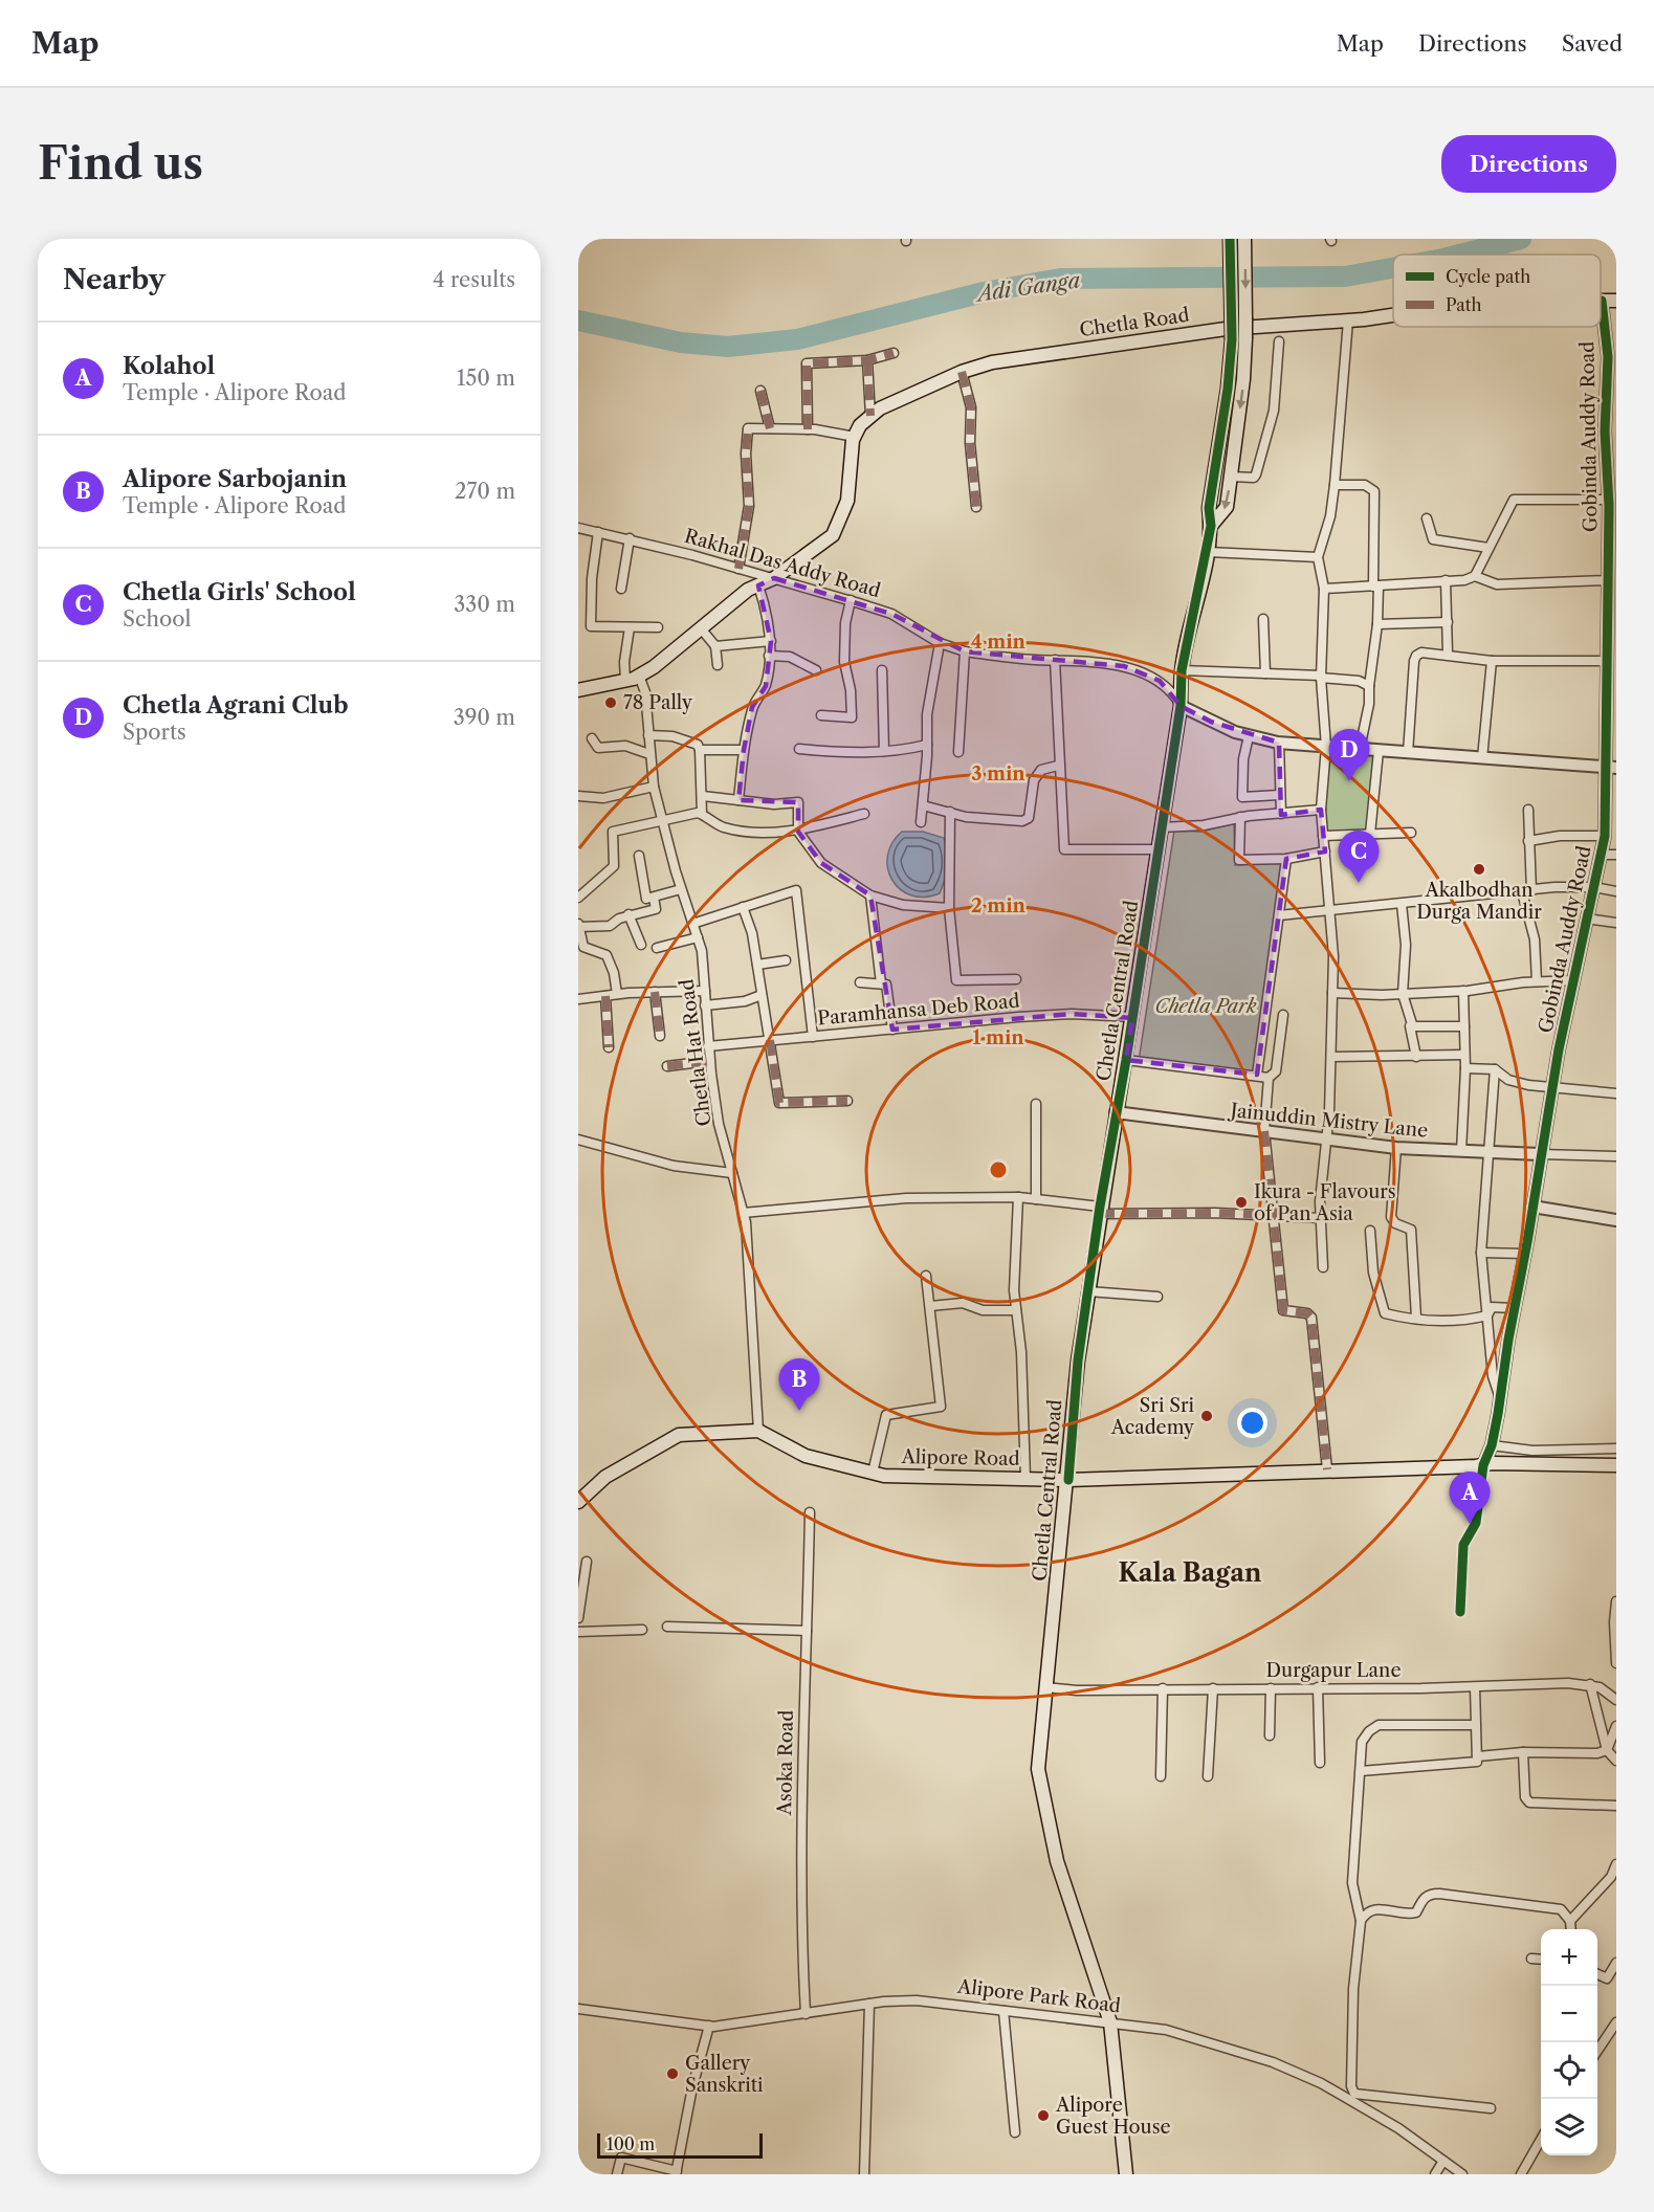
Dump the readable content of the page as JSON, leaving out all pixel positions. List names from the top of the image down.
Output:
{
  "streets": {
    "main road": ["Chetla Road", "Chetla Central Road", "Alipore Road"],
    "street": [
      "Gobinda Auddy Road",
      "Rakhal Das Addy Road",
      "Paramhansa Deb Road",
      "Chetla Hat Road",
      "Jainuddin Mistry Lane",
      "Durgapur Lane",
      "Asoka Road",
      "Alipore Park Road"
    ]
  },
  "crossings": [
    ["Chetla Road", "Gobinda Auddy Road"],
    ["Chetla Road", "Rakhal Das Addy Road"],
    ["Chetla Road", "Chetla Hat Road"],
    ["Gobinda Auddy Road", "Jainuddin Mistry Lane"],
    ["Gobinda Auddy Road", "Alipore Road"],
    ["Rakhal Das Addy Road", "Chetla Central Road"],
    ["Chetla Central Road", "Paramhansa Deb Road"],
    ["Chetla Central Road", "Jainuddin Mistry Lane"],
    ["Chetla Central Road", "Alipore Road"],
    ["Chetla Central Road", "Durgapur Lane"],
    ["Chetla Central Road", "Alipore Park Road"],
    ["Paramhansa Deb Road", "Chetla Hat Road"],
    ["Chetla Hat Road", "Alipore Road"],
    ["Asoka Road", "Alipore Park Road"]
  ],
  "districts": ["Kala Bagan"],
  "water": ["Adi Ganga"],
  "parks": ["Chetla Park"],
  "places": [
    "78 Pally",
    "Akalbodhan Durga Mandir",
    "Ikura - Flavours of Pan Asia",
    "Sri Sri Academy",
    "Gallery Sanskriti",
    "Alipore Guest House"
  ],
  "legend": ["Cycle path", "Path"],
  "scale_bar": "100 m",
  "page": {
    "header": "Map",
    "nav": ["Map", "Directions", "Saved"],
    "buttons": "Directions",
    "title": "Find us",
    "heading": ["Nearby", "4 results"],
    "list": [
      {
        "mark": "A",
        "name": "Kolahol",
        "note": "Temple · Alipore Road",
        "value": "150 m"
      },
      {
        "mark": "B",
        "name": "Alipore Sarbojanin",
        "note": "Temple · Alipore Road",
        "value": "270 m"
      },
      {
        "mark": "C",
        "name": "Chetla Girls' School",
        "note": "School",
        "value": "330 m"
      },
      {
        "mark": "D",
        "name": "Chetla Agrani Club",
        "note": "Sports",
        "value": "390 m"
      }
    ],
    "pins": [
      "D",
      "C",
      "B",
      "A"
    ],
    "map_buttons": ["+", "−"],
    "scale": "100 m"
  },
  "rings": [
    "4 min",
    "3 min",
    "2 min",
    "1 min"
  ]
}
